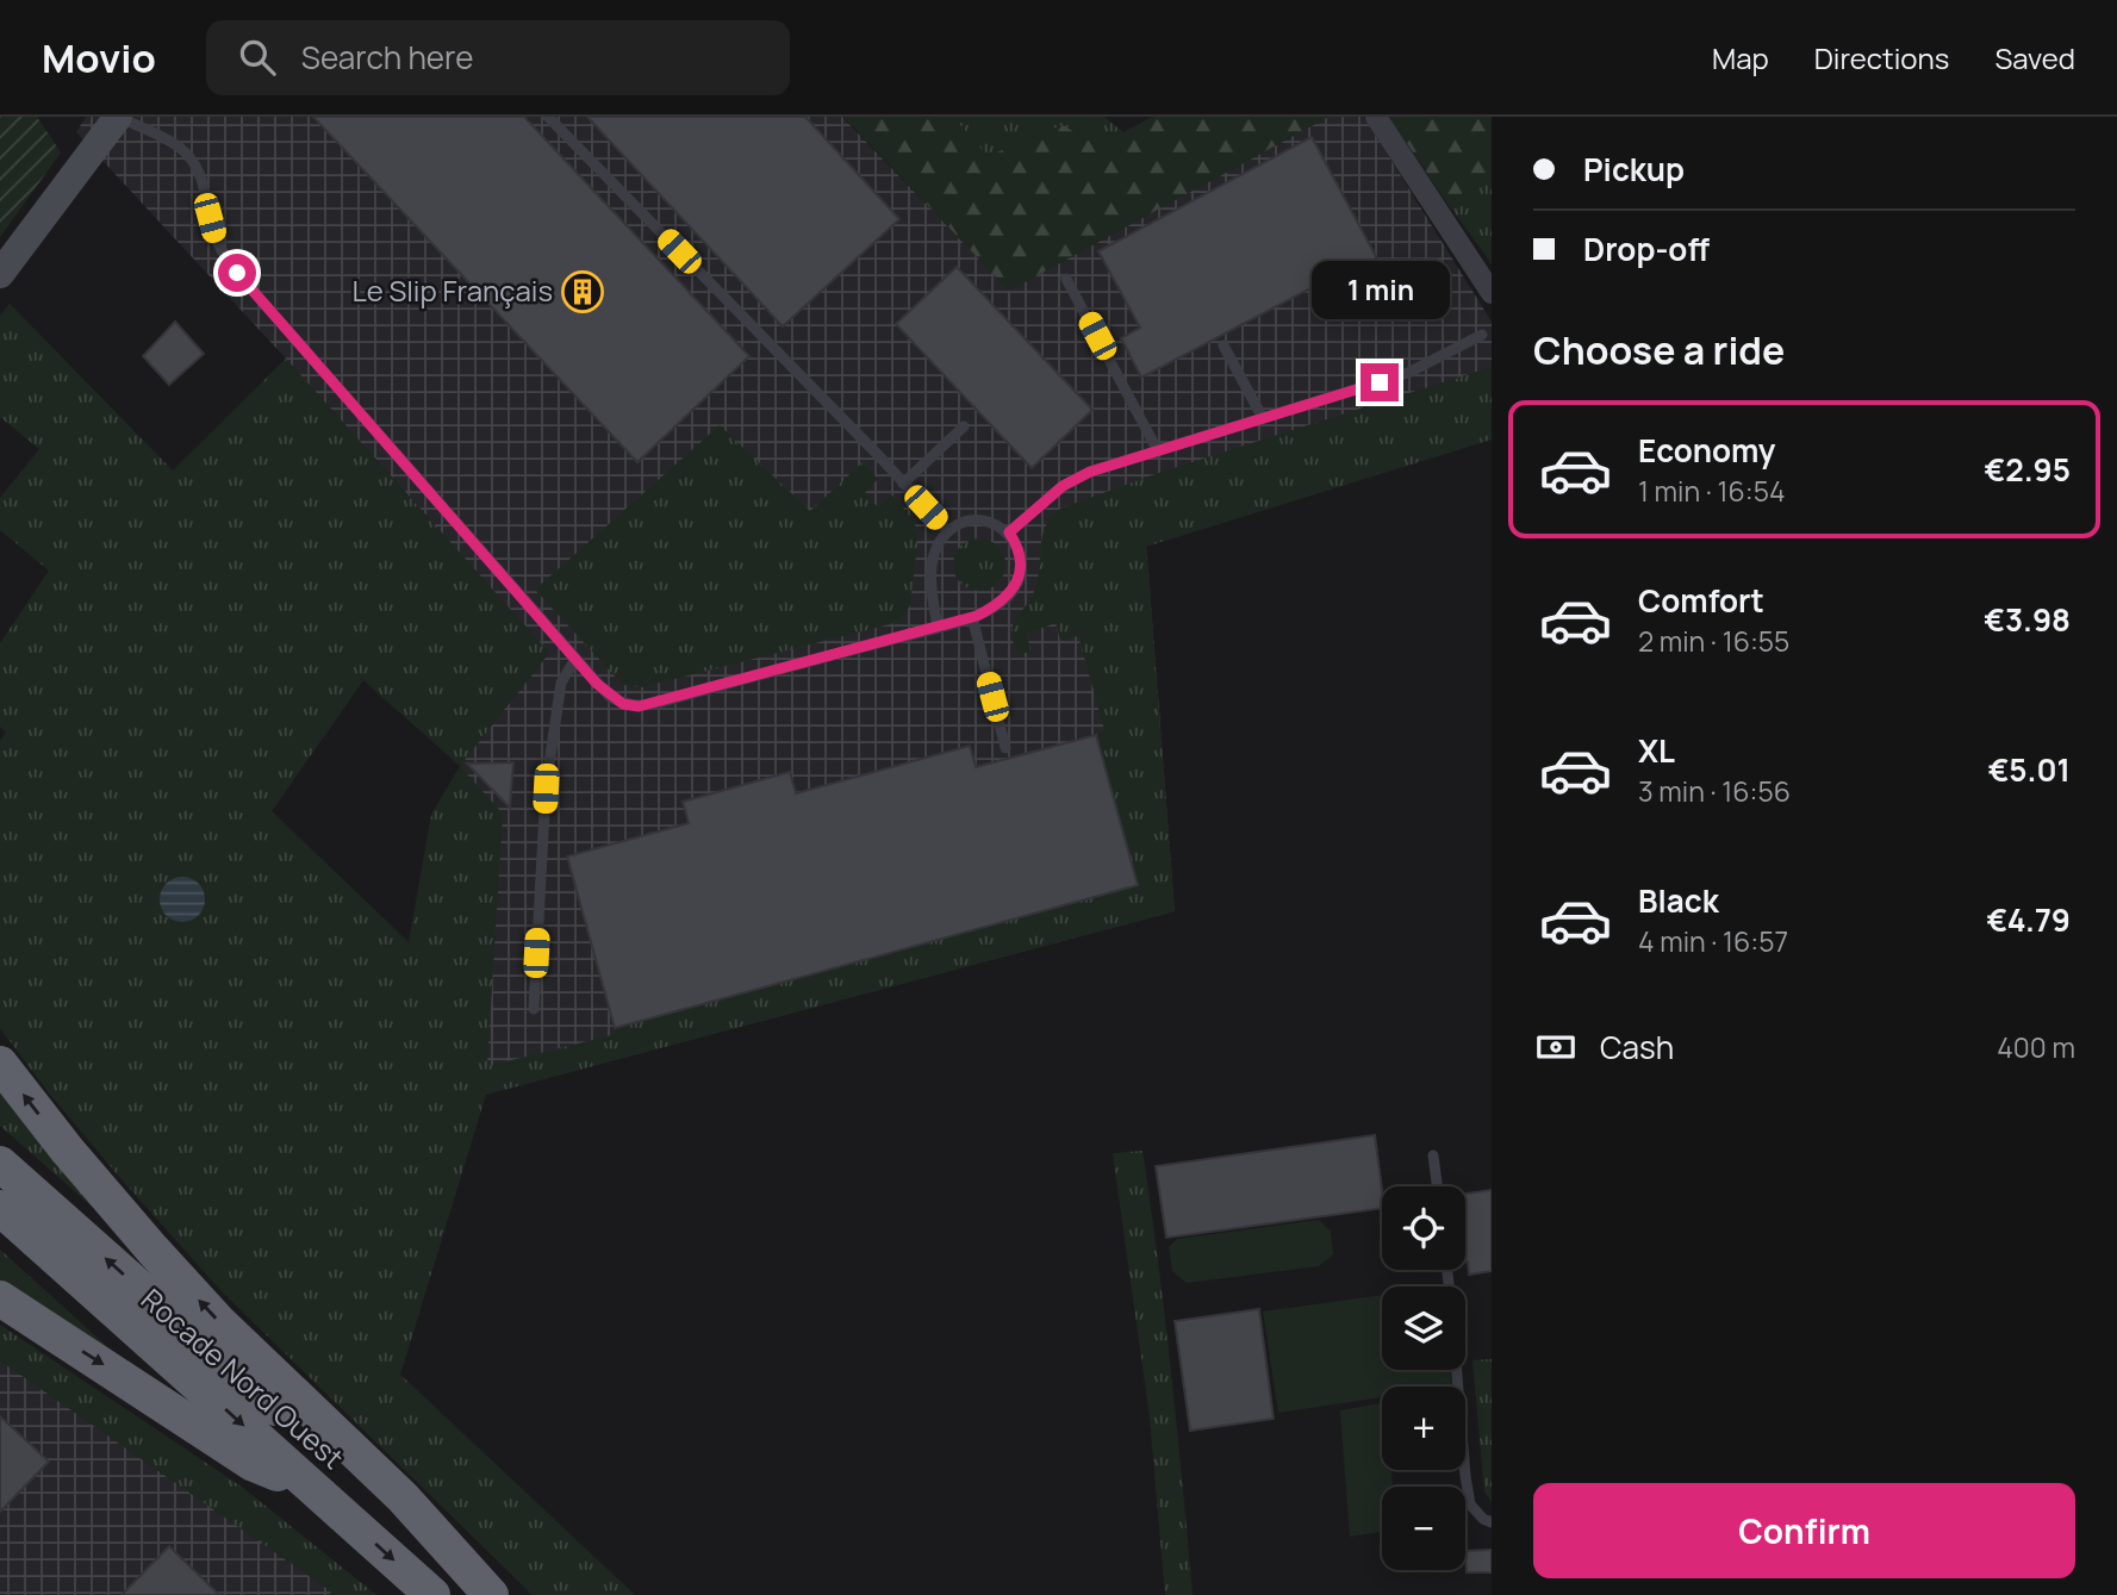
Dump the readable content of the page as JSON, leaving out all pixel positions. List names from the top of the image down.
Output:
{
  "streets": {
    "highway": ["Rocade Nord Ouest"]
  },
  "places": {
    "building": ["Le Slip Français"]
  },
  "page": {
    "header": "Movio",
    "search": "Search here",
    "nav": ["Map", "Directions", "Saved"],
    "banner": ["Pickup", "Drop-off"],
    "bubble": "1 min",
    "heading": "Choose a ride",
    "list": [
      {
        "name": "Economy",
        "note": "1 min · 16:54",
        "value": "€2.95"
      },
      {
        "name": "Comfort",
        "note": "2 min · 16:55",
        "value": "€3.98"
      },
      {
        "name": "XL",
        "note": "3 min · 16:56",
        "value": "€5.01"
      },
      {
        "name": "Black",
        "note": "4 min · 16:57",
        "value": "€4.79"
      }
    ],
    "pay": ["Cash", "400 m"],
    "map_buttons": ["+", "−"],
    "buttons": "Confirm"
  }
}
